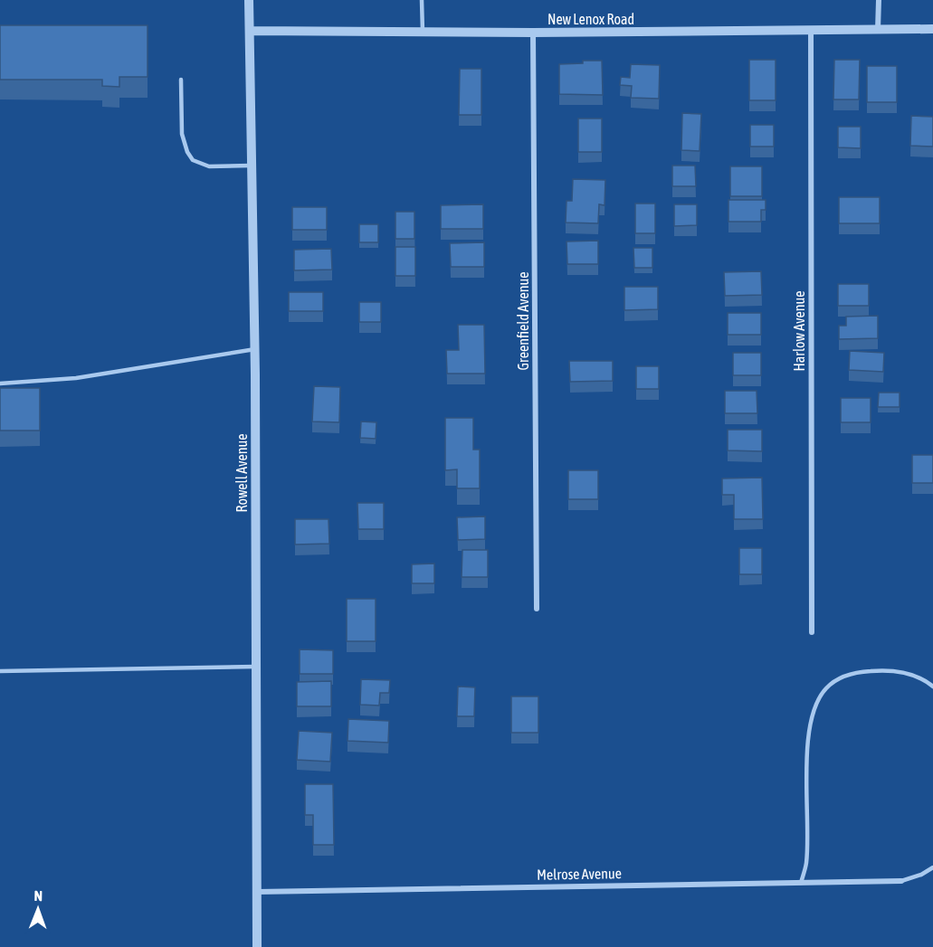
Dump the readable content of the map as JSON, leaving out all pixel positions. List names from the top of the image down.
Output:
{
  "streets": {
    "street": [
      "New Lenox Road",
      "Greenfield Avenue",
      "Harlow Avenue",
      "Rowell Avenue",
      "Melrose Avenue"
    ]
  },
  "crossings": [
    ["New Lenox Road", "Greenfield Avenue"],
    ["New Lenox Road", "Harlow Avenue"],
    ["New Lenox Road", "Rowell Avenue"],
    ["Rowell Avenue", "Melrose Avenue"]
  ],
  "north": "top"
}
